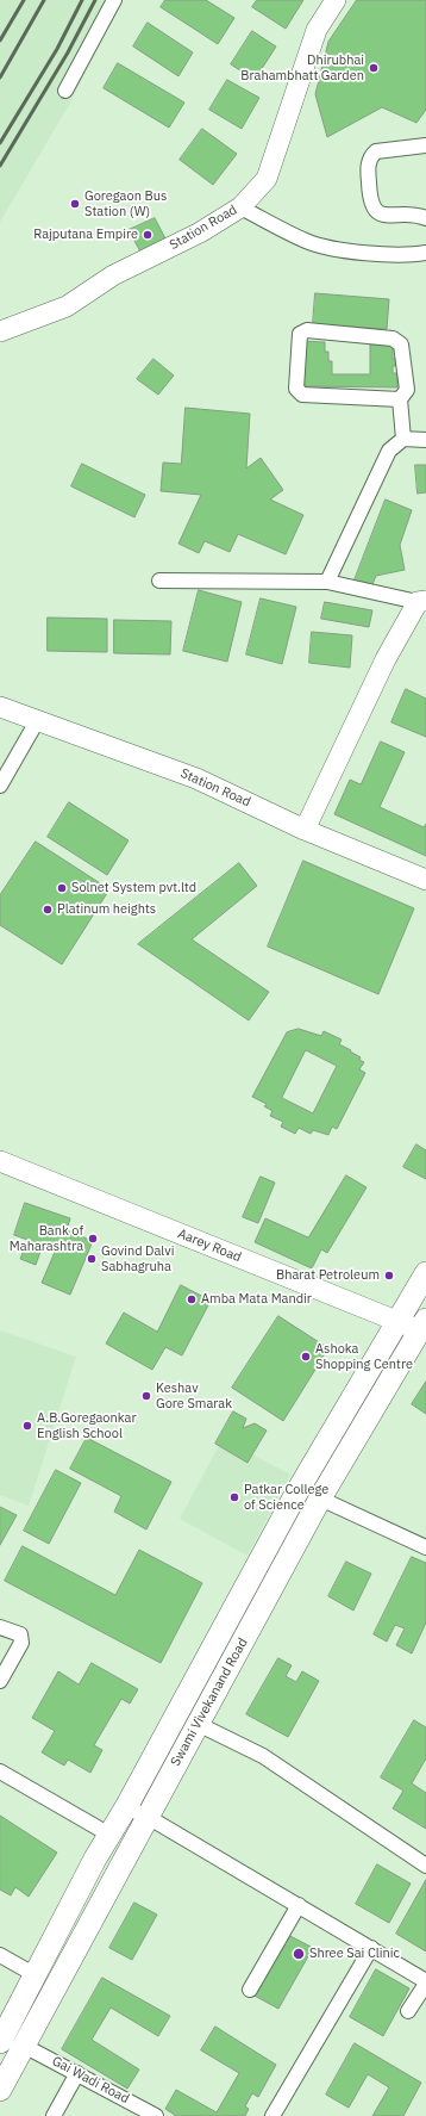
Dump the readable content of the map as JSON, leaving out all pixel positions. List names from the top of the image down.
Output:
{
  "streets": {
    "main road": ["Swami Vivekanand Road"],
    "street": ["Station Road", "Aarey Road", "Gai Wadi Road"]
  },
  "crossings": [
    ["Aarey Road", "Swami Vivekanand Road"],
    ["Swami Vivekanand Road", "Gai Wadi Road"]
  ],
  "places": [
    "Dhirubhai Brahambhatt Garden",
    "Goregaon Bus Station (W)",
    "Rajputana Empire",
    "Solnet System pvt.ltd",
    "Platinum heights",
    "Bank of Maharashtra",
    "Govind Dalvi Sabhagruha",
    "Bharat Petroleum",
    "Amba Mata Mandir",
    "Ashoka Shopping Centre",
    "Keshav Gore Smarak",
    "A.B.Goregaonkar English School",
    "Patkar College of Science",
    "Shree Sai Clinic"
  ]
}
